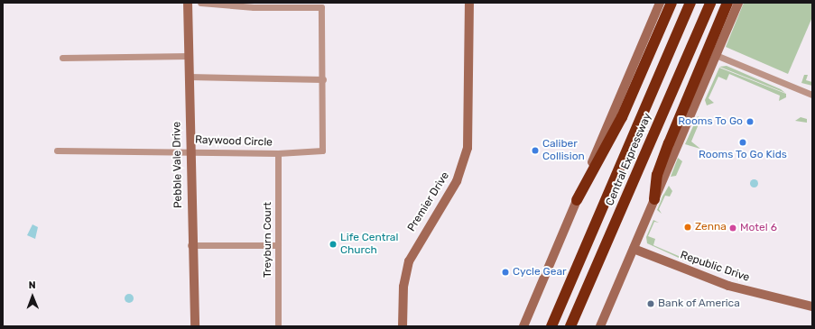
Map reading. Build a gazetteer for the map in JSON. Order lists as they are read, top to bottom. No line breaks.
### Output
{"streets":{"highway":["Central Expressway"],"street":["Raywood Circle","Pebble Vale Drive","Premier Drive","Treyburn Court","Republic Drive"]},"crossings":[["Raywood Circle","Pebble Vale Drive"],["Raywood Circle","Treyburn Court"]],"places":["Rooms To Go","Rooms To Go Kids","Caliber Collision","Zenna","Motel 6","Life Central Church","Cycle Gear","Bank of America"],"north":"top"}
